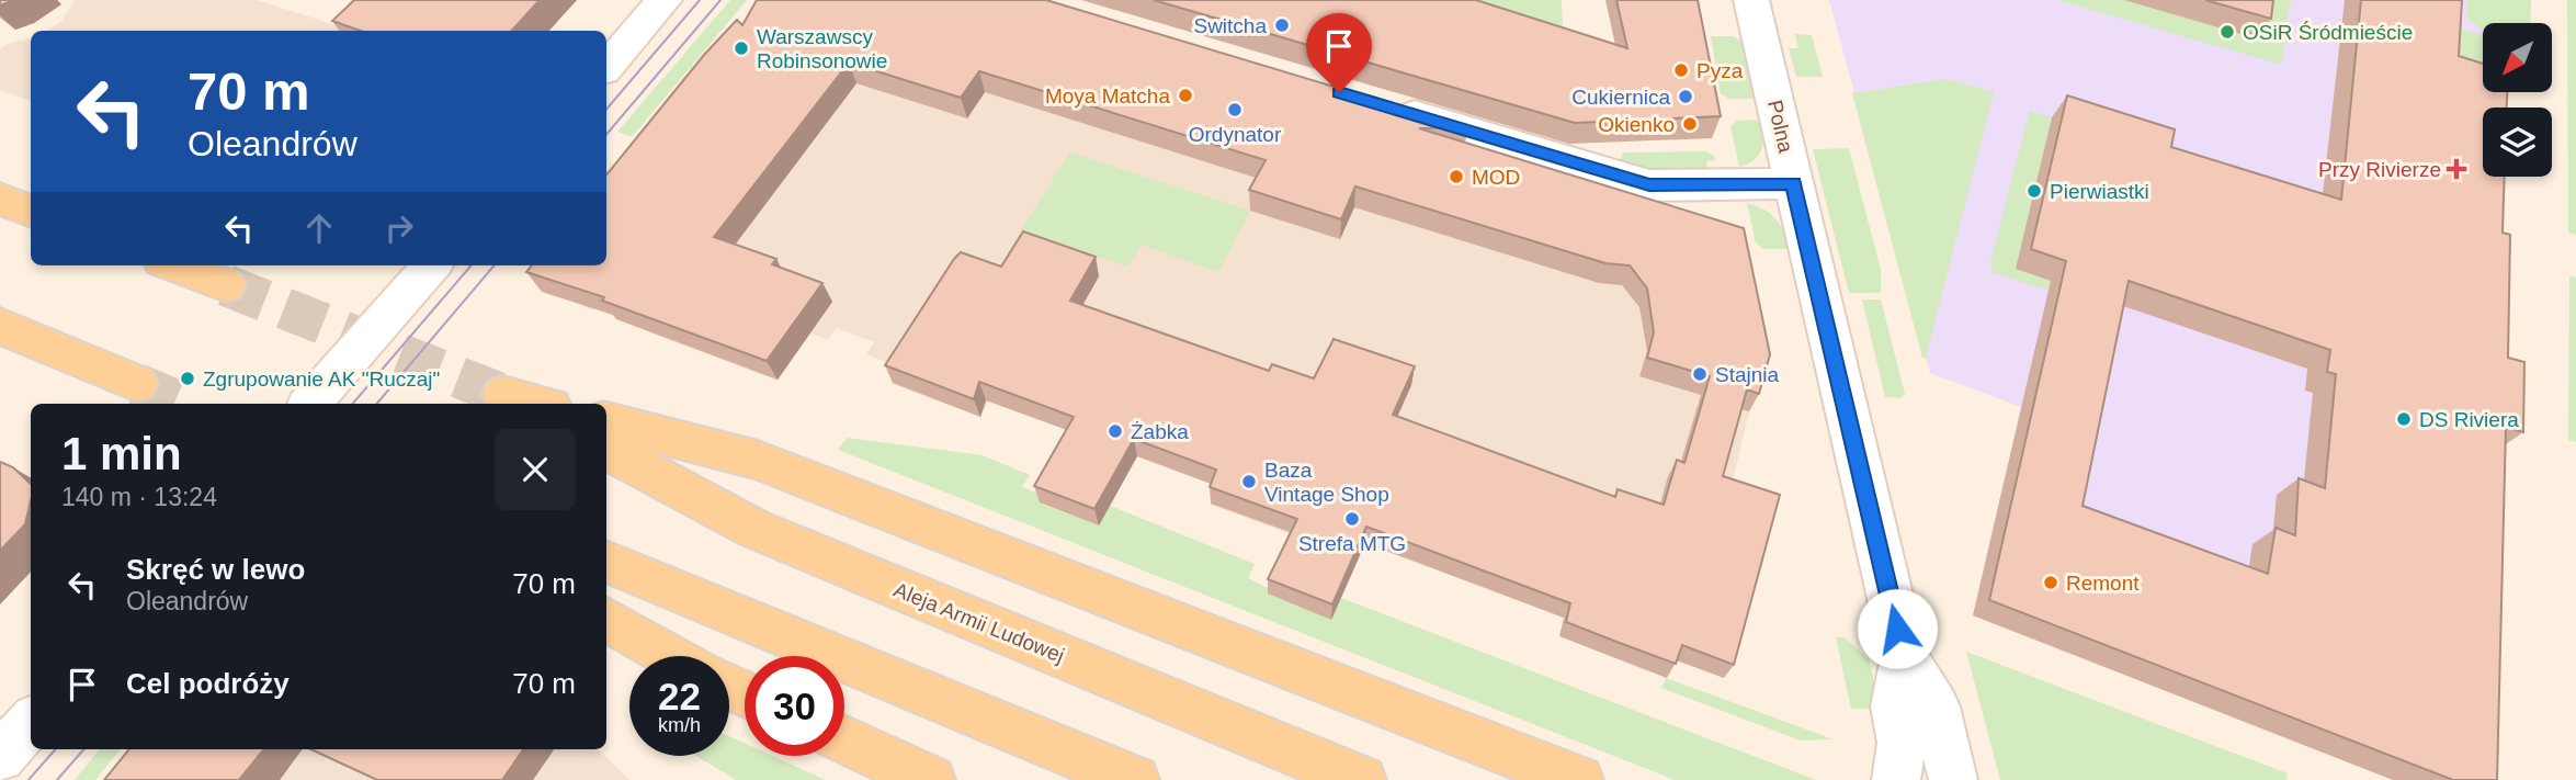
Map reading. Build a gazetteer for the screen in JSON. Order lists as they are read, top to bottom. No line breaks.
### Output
{"streets":{"main road":["Aleja Armii Ludowej"],"street":["Polna"]},"places":{"other":["Switcha","OSiR Śródmieście","Warszawscy Robinsonowie","Pyza","Moya Matcha","Cukiernica","Ordynator","Okienko","MOD","Pierwiastki","Stajnia","Zgrupowanie AK \"Ruczaj\"","DS Riviera","Żabka","Baza Vintage Shop","Strefa MTG","Remont"],"health":["Przy Rivierze"]},"north":"bottom left","page":{"turn":["70 m","Oleandrów"],"heading":["1 min","140 m · 13:24"],"list":[{"name":"Skręć w lewo","note":"Oleandrów","value":"70 m"},{"name":"Cel podróży","value":"70 m"}],"speed":"22 km/h","limit":"30"}}
